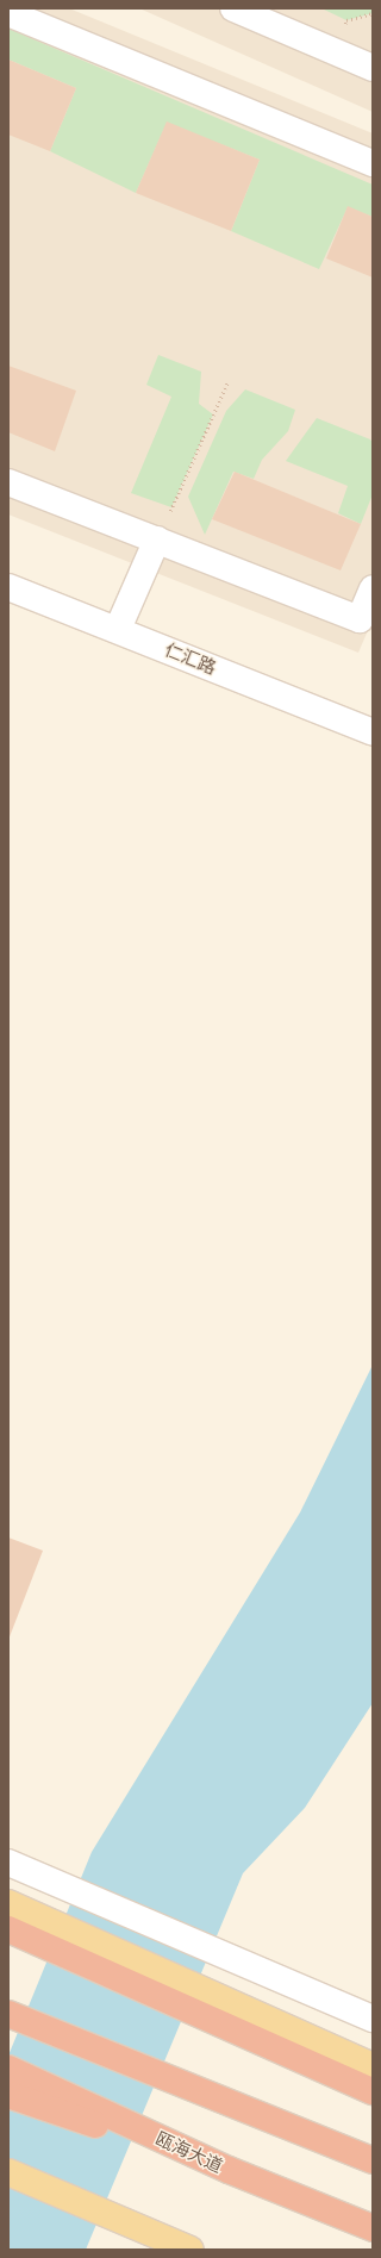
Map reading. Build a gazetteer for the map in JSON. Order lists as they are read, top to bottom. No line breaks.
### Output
{"streets":{"highway":["瓯海大道"],"street":["仁汇路"]}}
